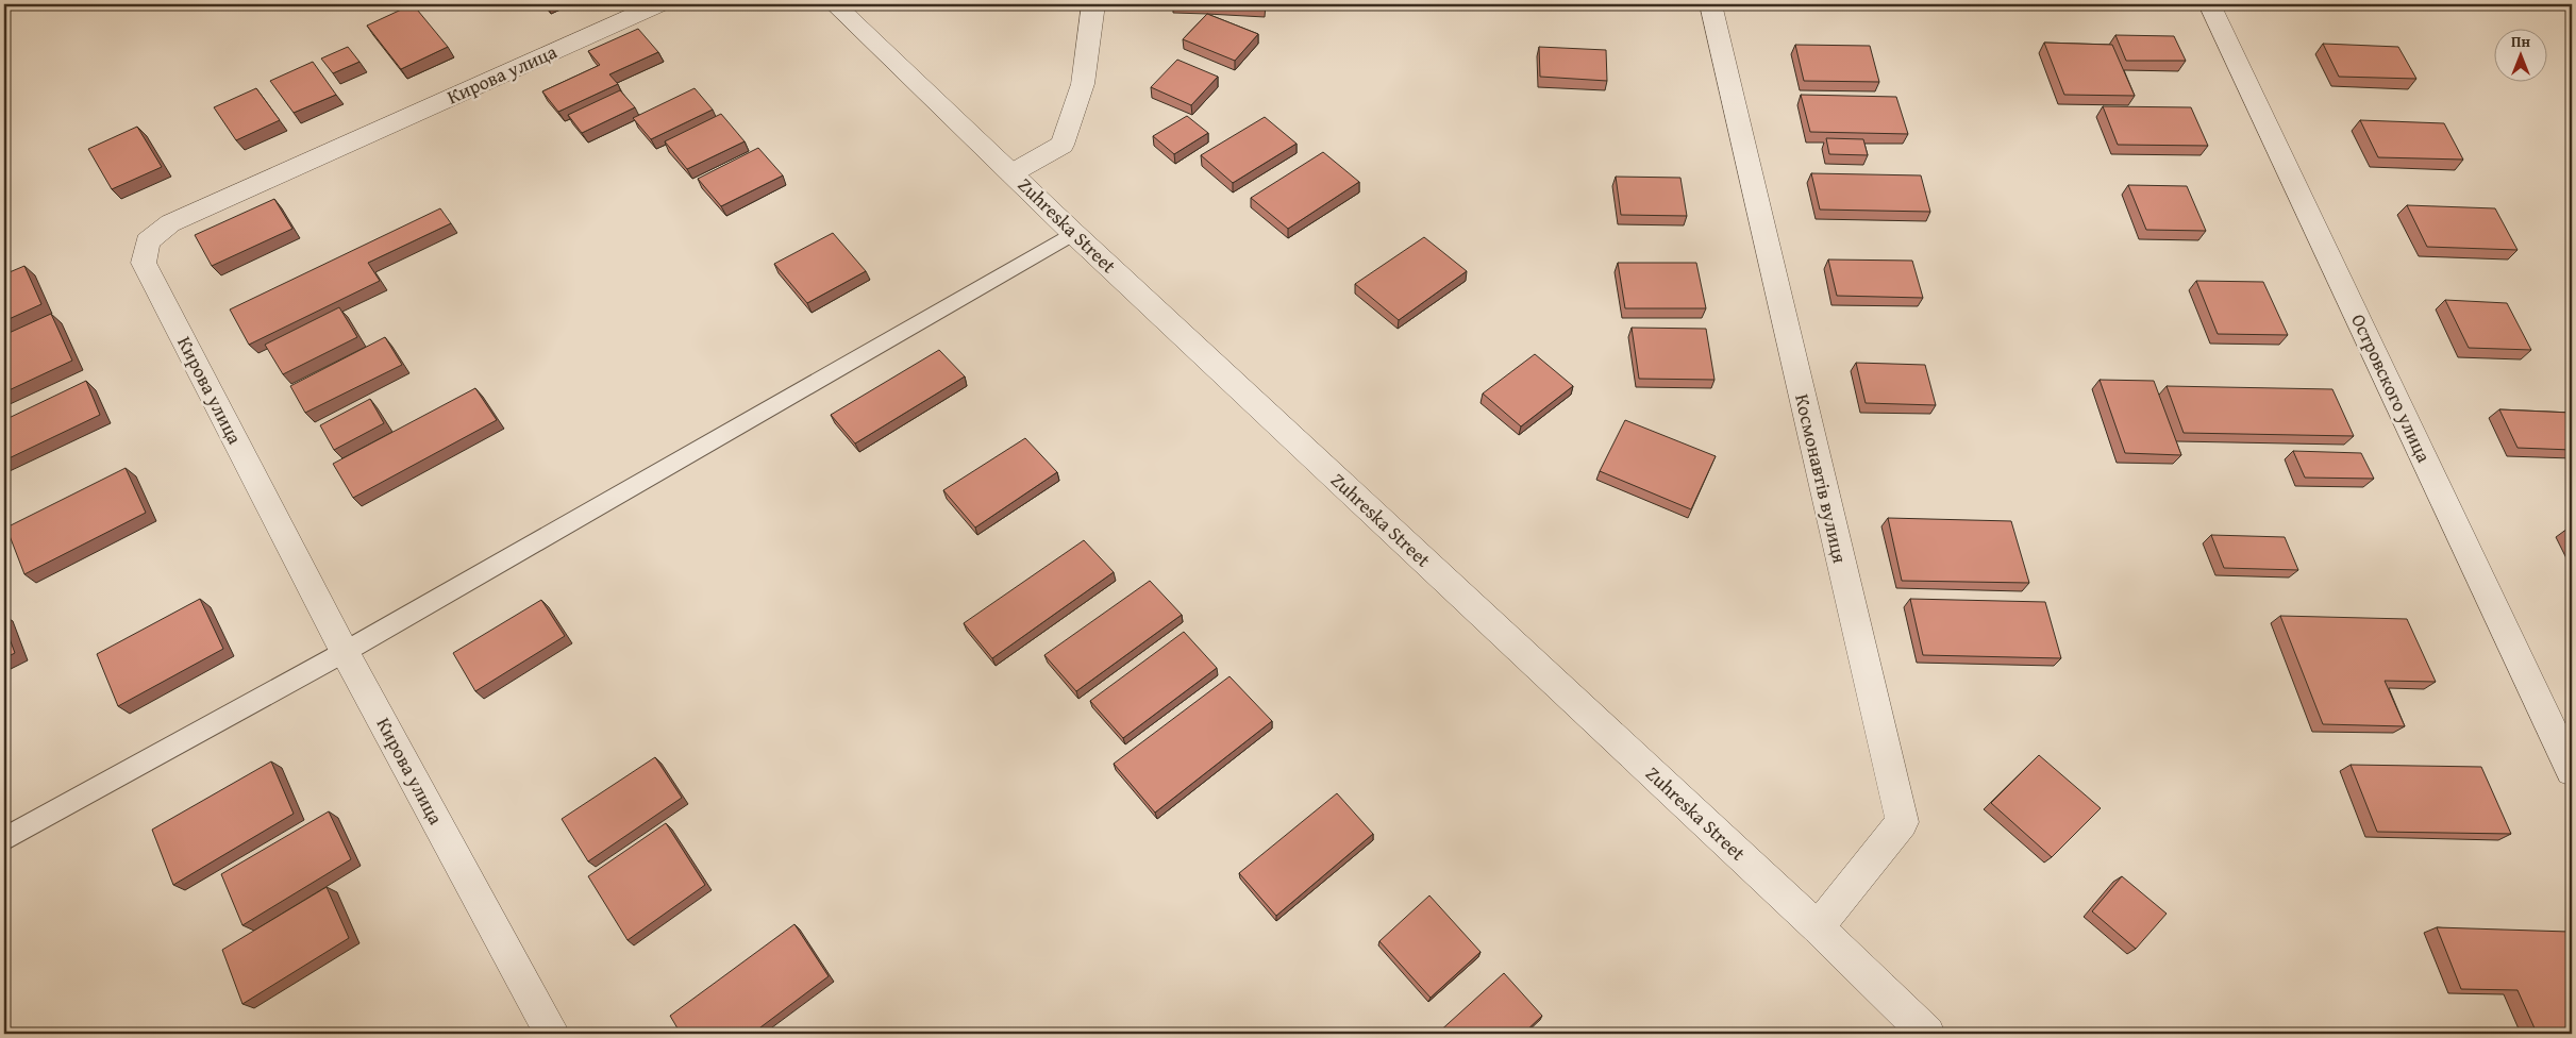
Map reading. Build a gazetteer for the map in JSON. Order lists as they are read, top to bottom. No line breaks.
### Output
{"streets":{"street":["Кирова улица","Zuhreska Street","Островского улица","Космонавтів вулиця"]},"crossings":[["Zuhreska Street","Космонавтів вулиця"]],"north":"top"}
